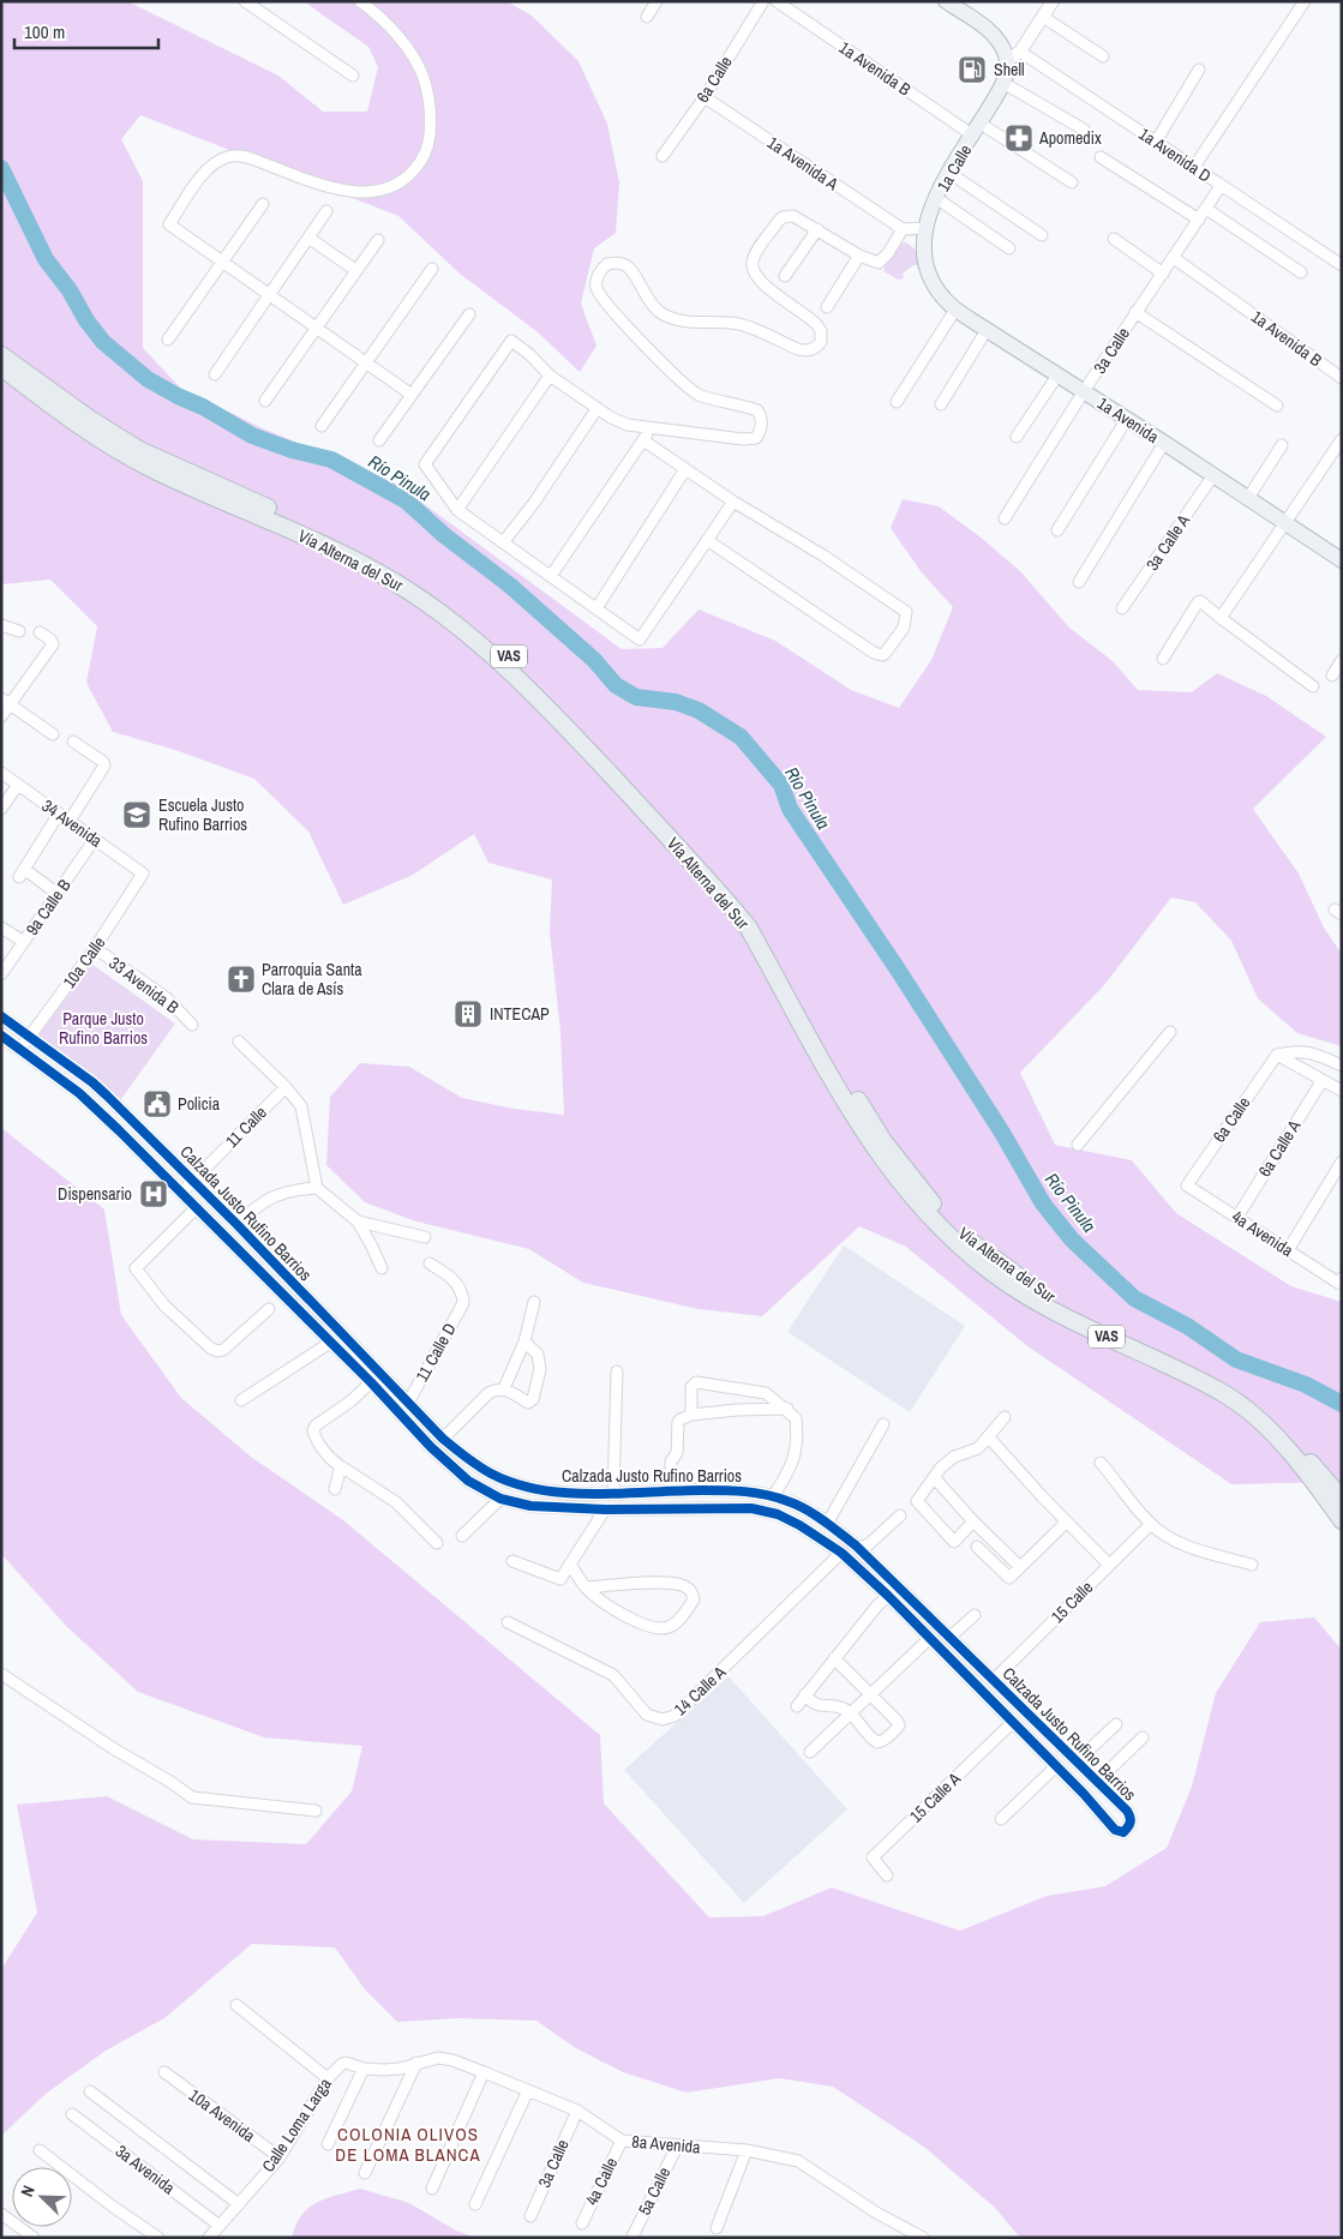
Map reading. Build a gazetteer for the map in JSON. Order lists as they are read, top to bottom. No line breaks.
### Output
{"streets":{"highway":["Vía Alterna del Sur","VAS"],"main road":["1a Calle","1a Avenida"],"street":["1a Avenida B","6a Calle","1a Avenida D","1a Avenida A","3a Calle","3a Calle A","34 Avenida","9a Calle B","10a Calle","33 Avenida B","11 Calle","6a Calle A","Calzada Justo Rufino Barrios","4a Avenida","11 Calle D","15 Calle","14 Calle A","15 Calle A","10a Avenida","Calle Loma Larga","8a Avenida","3a Avenida","4a Calle","5a Calle"]},"crossings":[["1a Avenida B","1a Calle"],["1a Avenida B","3a Calle"],["6a Calle","1a Avenida A"],["6a Calle","4a Avenida"],["1a Avenida D","1a Calle"],["1a Avenida D","3a Calle"],["1a Calle","1a Avenida"],["3a Calle","1a Avenida"],["3a Calle","8a Avenida"],["1a Avenida","3a Calle A"],["34 Avenida","9a Calle B"],["34 Avenida","10a Calle"],["10a Calle","33 Avenida B"],["10a Calle","Calzada Justo Rufino Barrios"],["11 Calle","Calzada Justo Rufino Barrios"],["6a Calle A","4a Avenida"],["Calzada Justo Rufino Barrios","11 Calle D"],["Calzada Justo Rufino Barrios","15 Calle"],["Calzada Justo Rufino Barrios","14 Calle A"],["Calzada Justo Rufino Barrios","15 Calle A"],["10a Avenida","Calle Loma Larga"],["Calle Loma Larga","8a Avenida"],["Calle Loma Larga","3a Avenida"],["8a Avenida","4a Calle"],["8a Avenida","5a Calle"]],"districts":["COLONIA OLIVOS DE LOMA BLANCA"],"water":["Río Pinula"],"parks":["Parque Justo Rufino Barrios"],"places":{"fuel station":["Shell"],"pharmacy":["Apomedix"],"school or university":["Escuela Justo Rufino Barrios"],"church":["Parroquia Santa Clara de Asís"],"building":["INTECAP"],"public building":["Policia"],"hospital":["Dispensario"]},"scale_bar":"100 m","north":"top left"}
